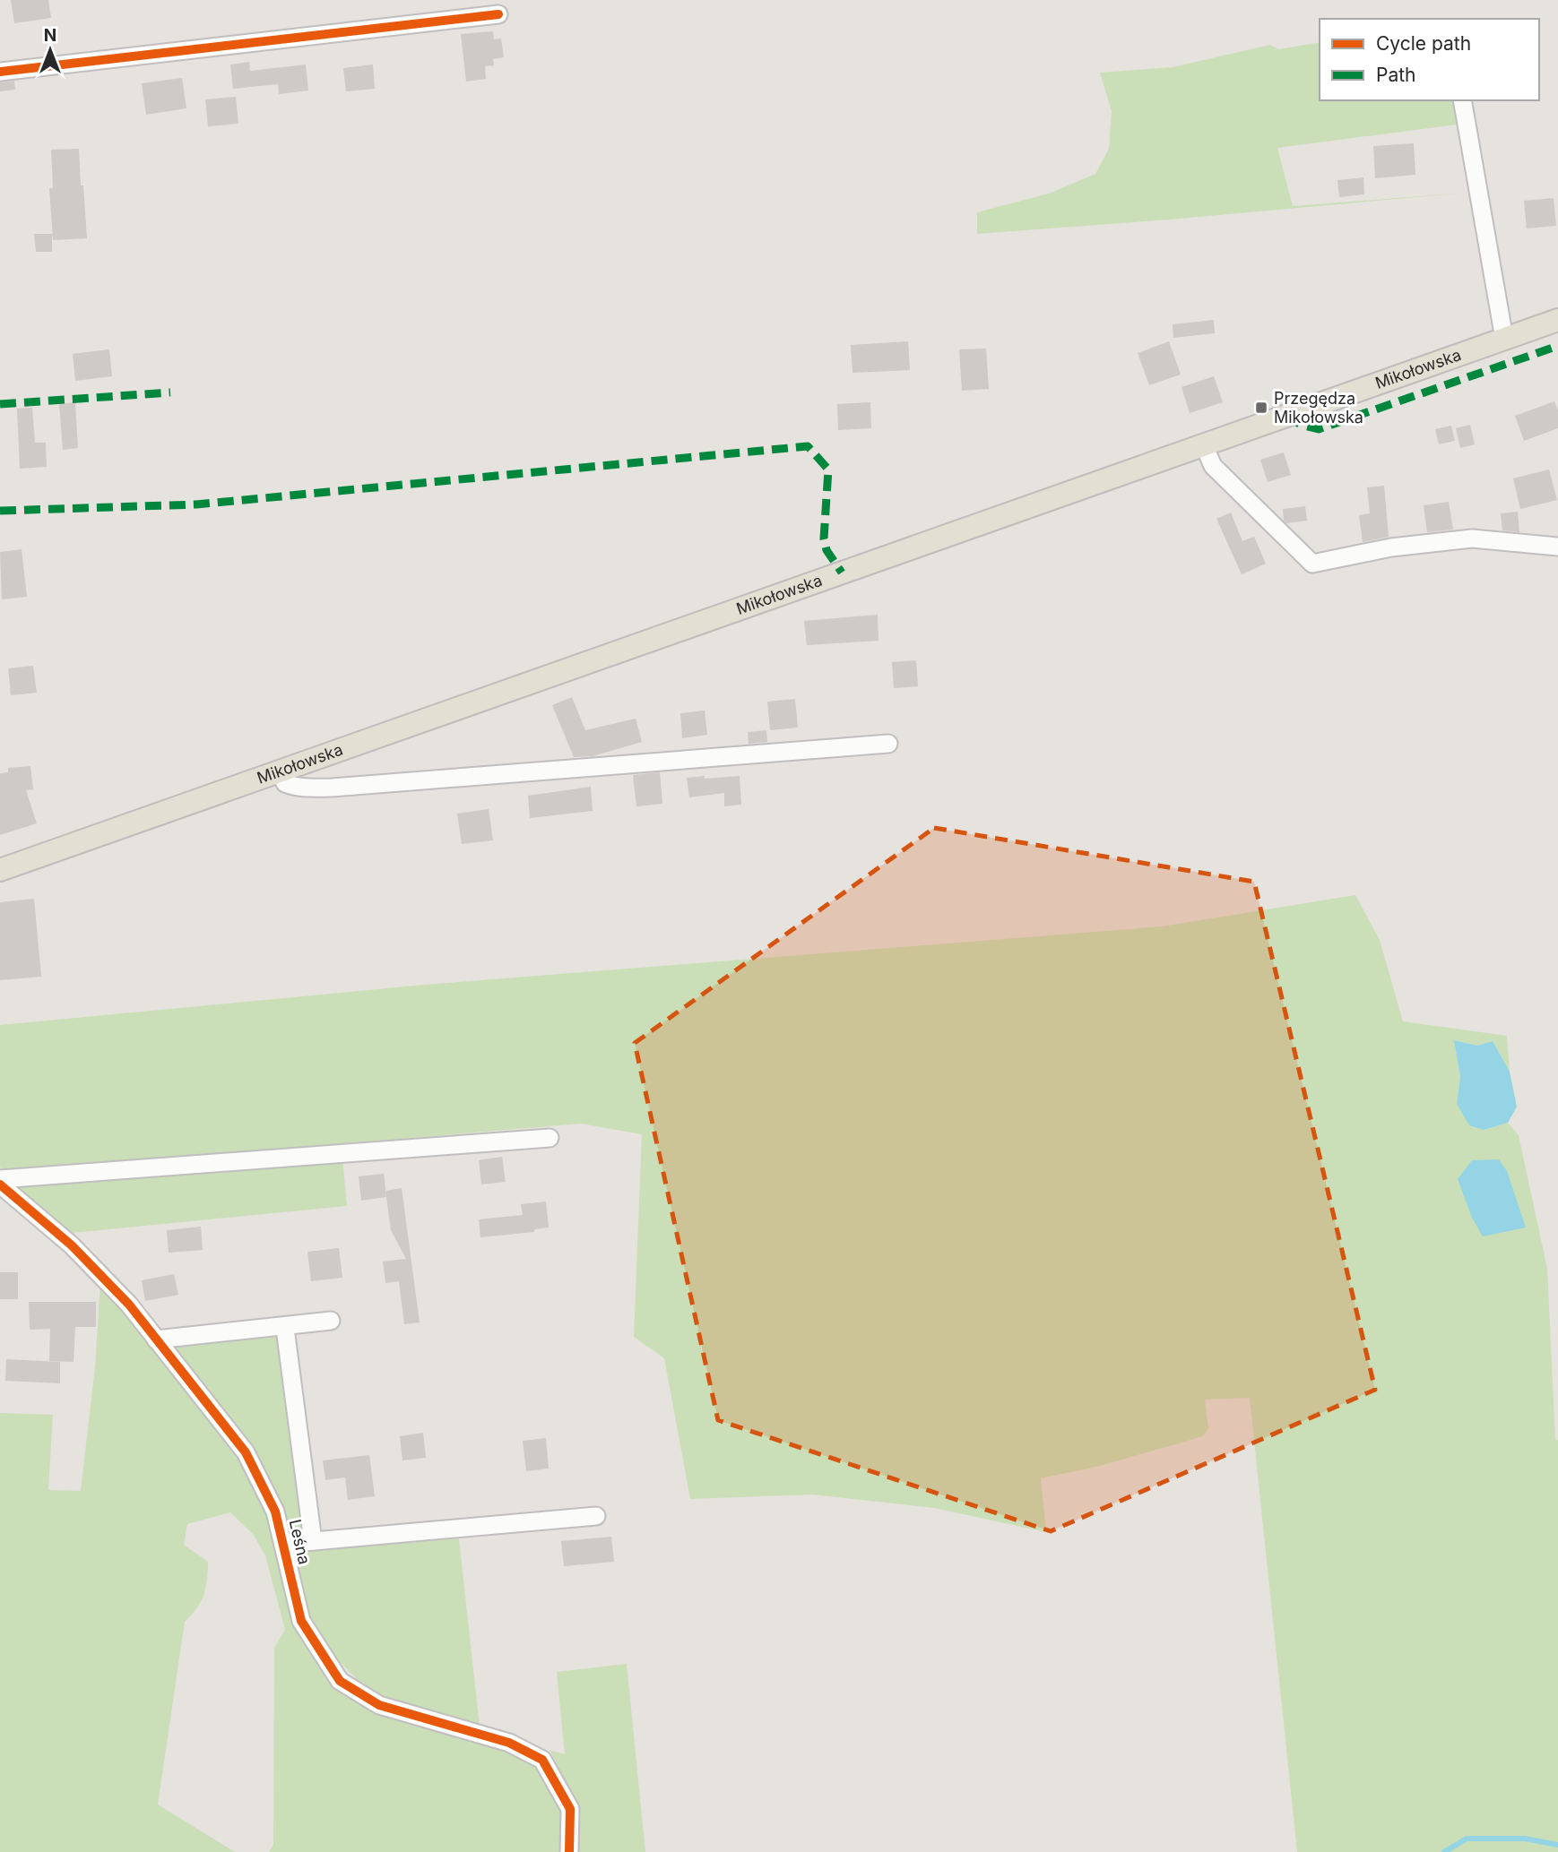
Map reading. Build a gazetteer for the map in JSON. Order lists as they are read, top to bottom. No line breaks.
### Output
{"streets":{"main road":["Mikołowska"],"street":["Leśna"]},"places":{"transit":["Przegędza Mikołowska"]},"legend":["Cycle path","Path"],"north":"top"}
